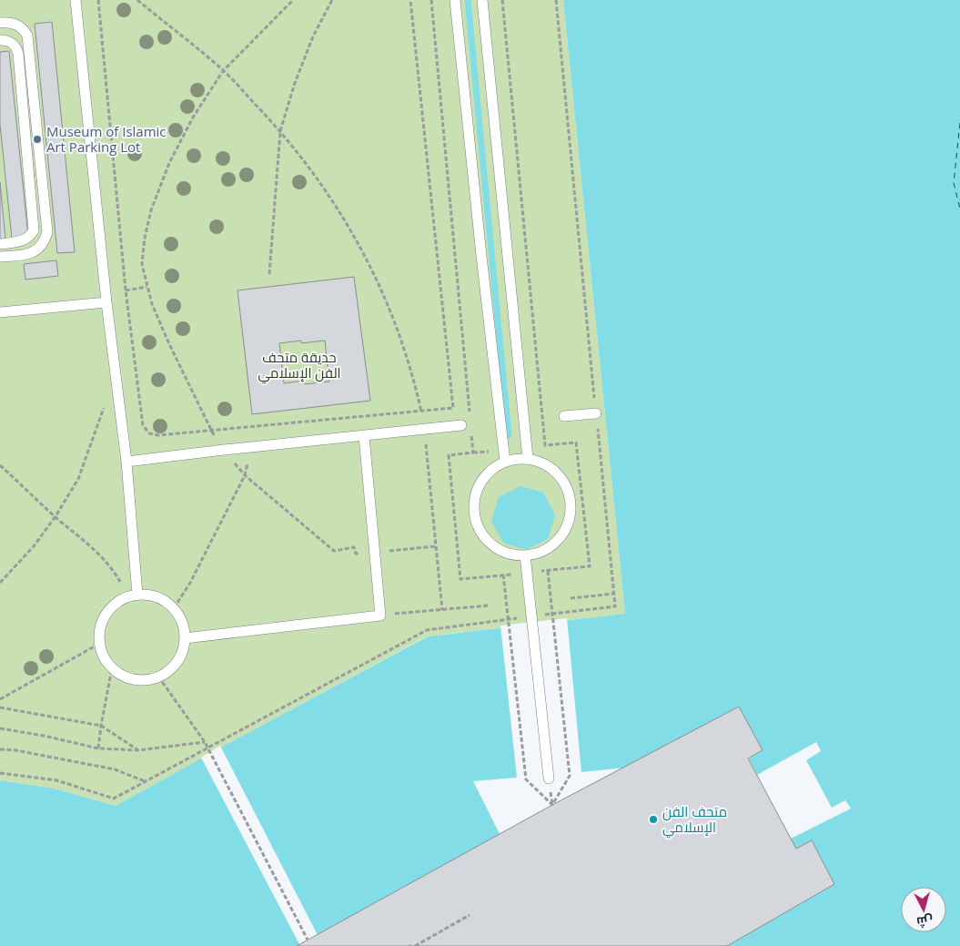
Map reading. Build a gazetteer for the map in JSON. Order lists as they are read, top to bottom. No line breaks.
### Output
{"parks":["حديقة متحف الفن الإسلامي"],"places":["Museum of Islamic Art Parking Lot","متحف الفن الإسلامي"],"north":"bottom"}
